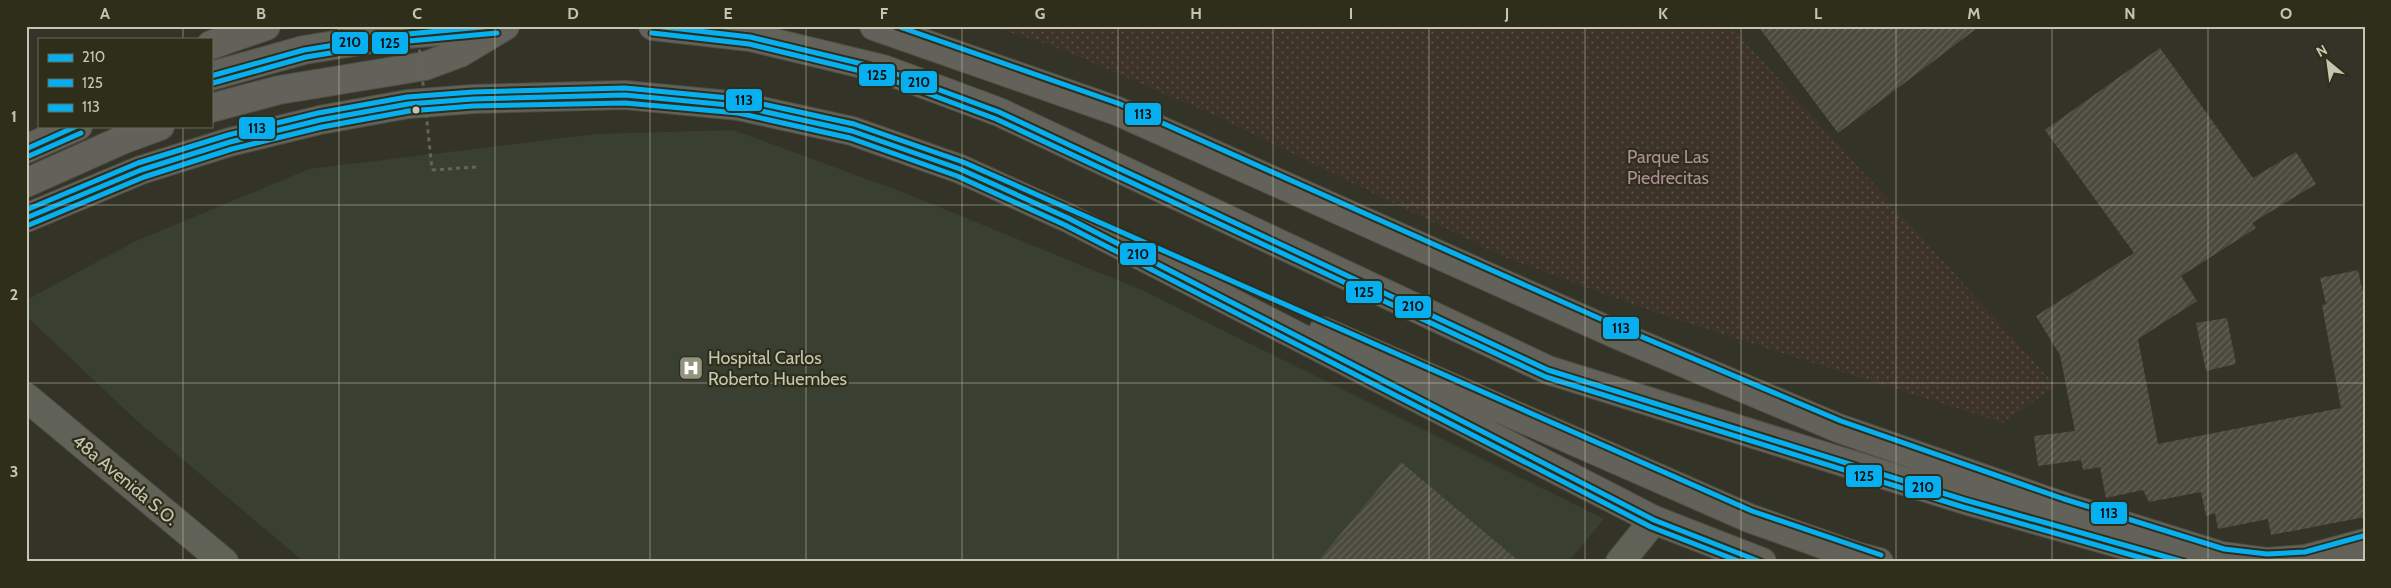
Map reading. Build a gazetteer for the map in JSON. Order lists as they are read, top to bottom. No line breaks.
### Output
{"streets":{"street":["48a Avenida S.O."]},"parks":["Parque Las Piedrecitas"],"places":{"hospital":["Hospital Carlos Roberto Huembes"]},"lines":["transit line 210","transit line 113","transit line 125"],"legend":["210","125","113"],"north":"top left","grid":{"columns":["A","B","C","D","E","F","G","H","I","J","K","L","M","N","O"],"rows":["1","2","3"]}}
